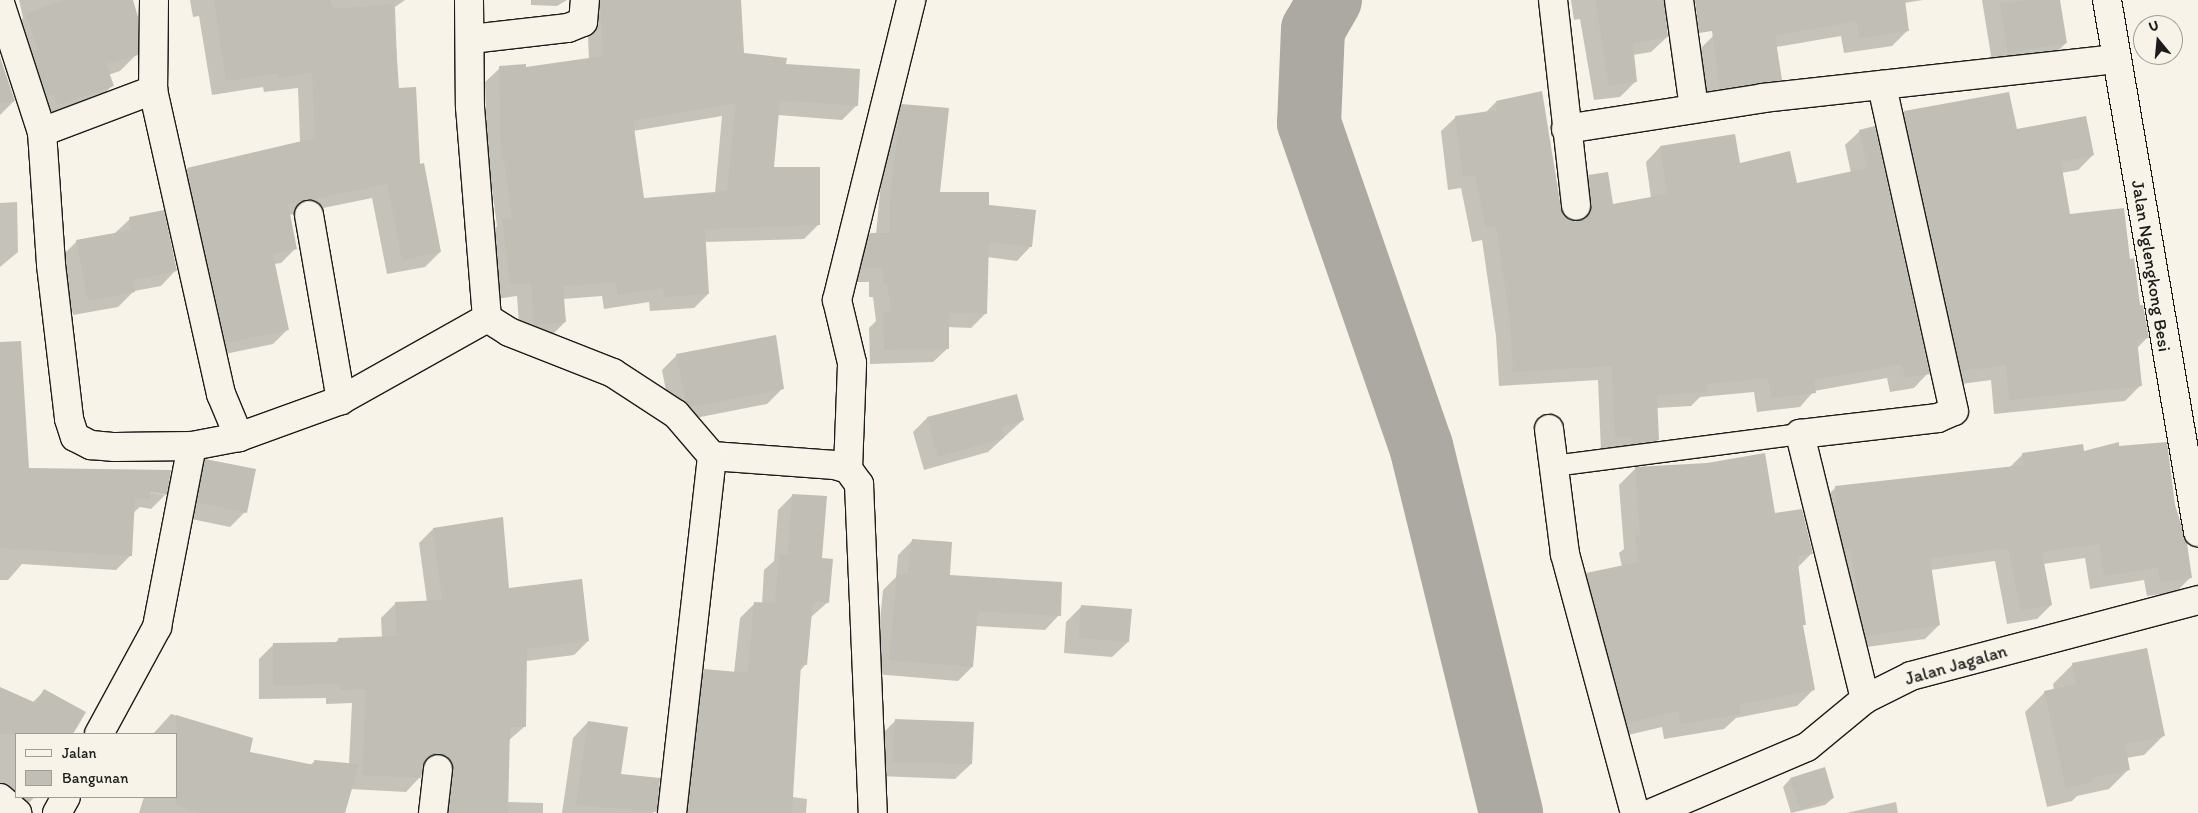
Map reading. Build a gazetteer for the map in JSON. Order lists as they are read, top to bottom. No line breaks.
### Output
{"streets":{"street":["Jalan Nglengkong Besi","Jalan Jagalan"]},"legend":["Jalan","Bangunan"],"north":"top"}
